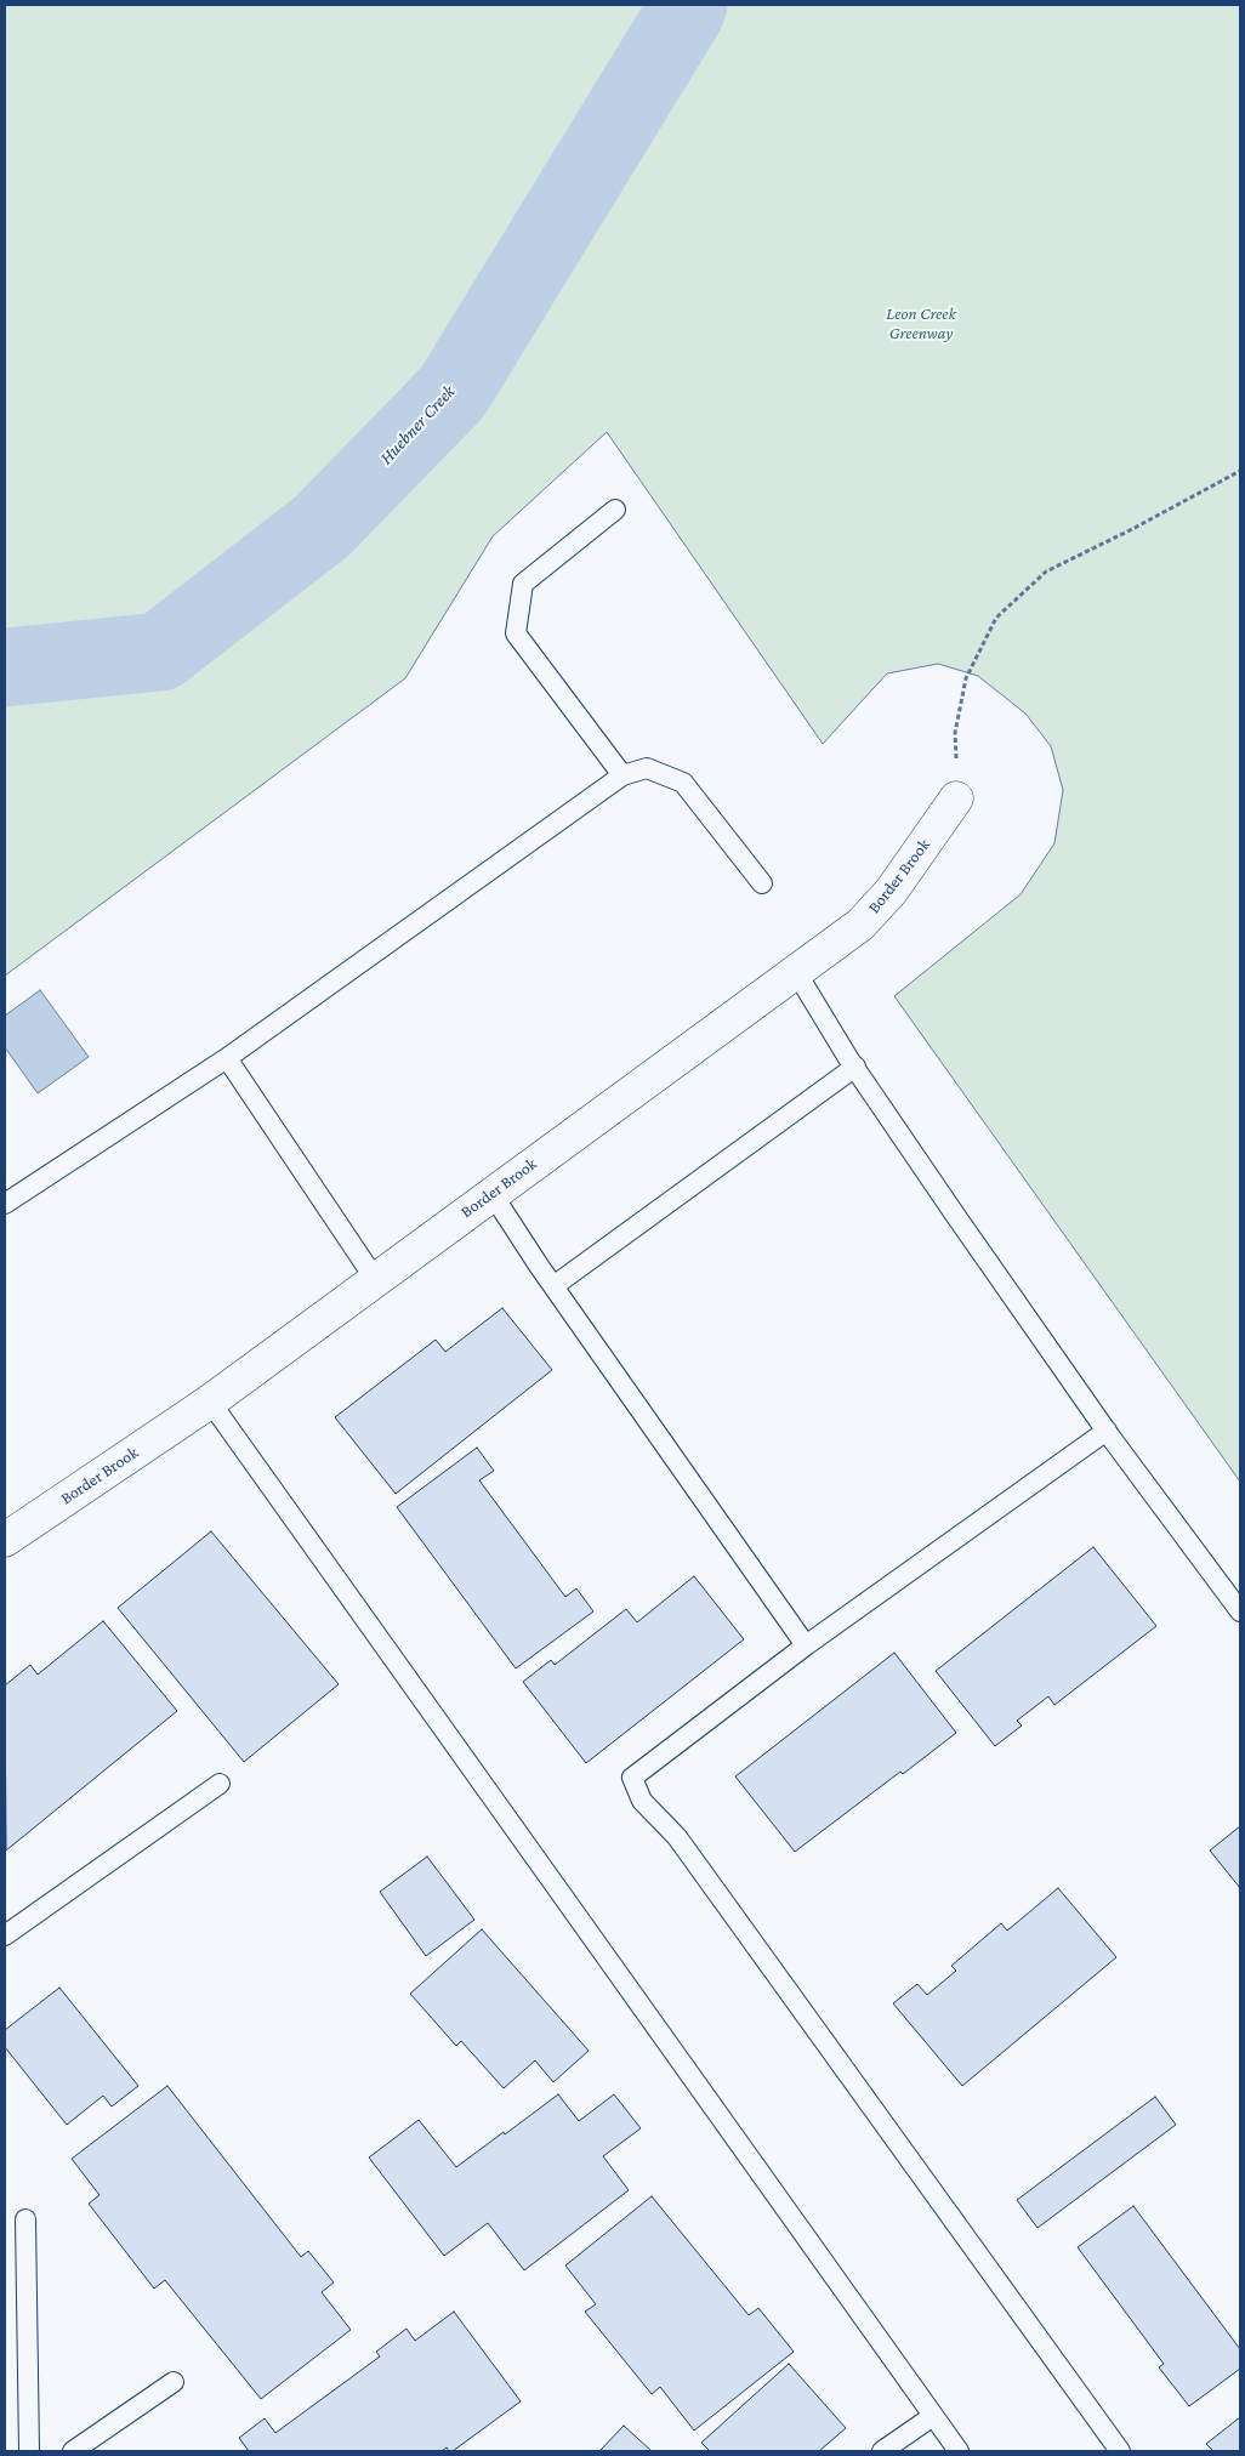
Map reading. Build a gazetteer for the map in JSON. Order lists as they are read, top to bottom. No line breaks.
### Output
{"streets":{"street":["Border Brook"]},"water":["Huebner Creek"],"parks":["Leon Creek Greenway"]}
